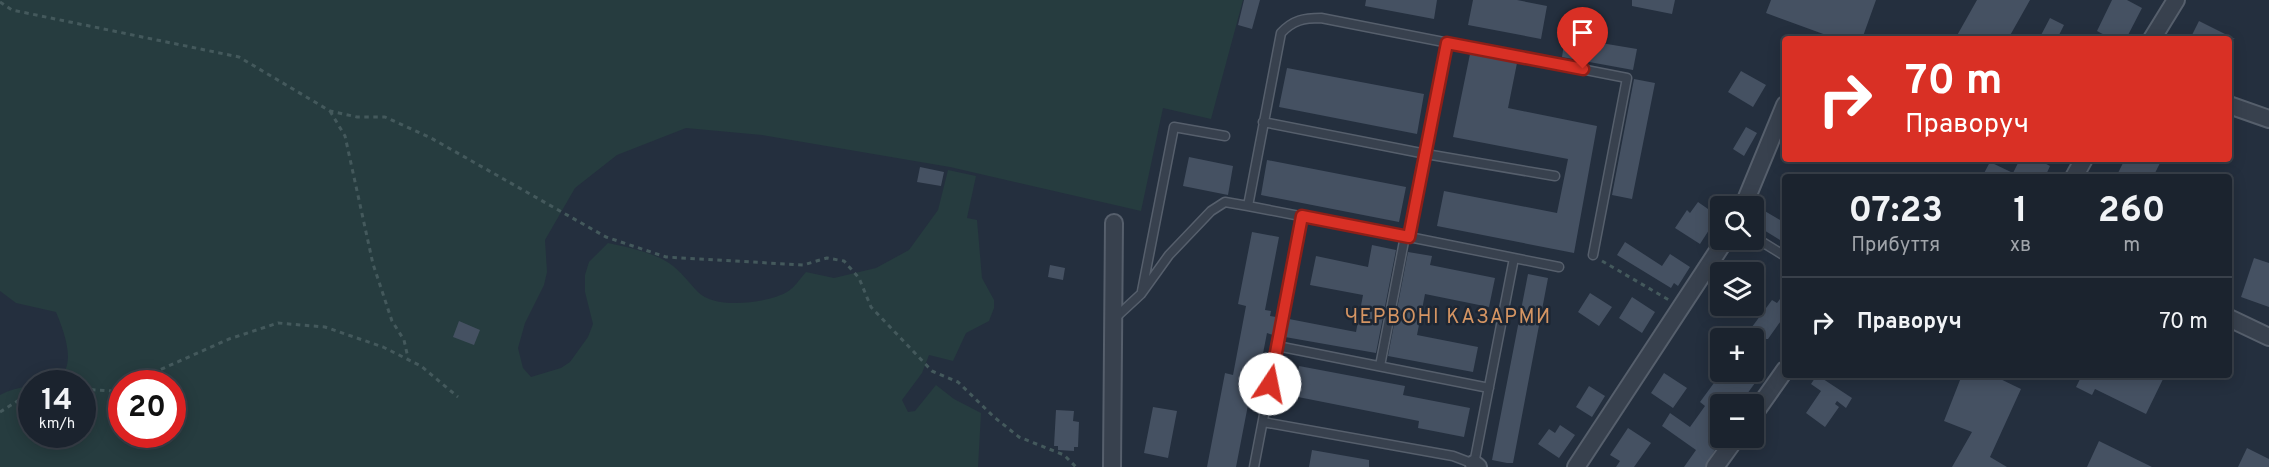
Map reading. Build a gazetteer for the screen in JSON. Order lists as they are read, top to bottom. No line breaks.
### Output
{"districts":["ЧЕРВОНІ КАЗАРМИ"],"page":{"turn":["70 m","Праворуч"],"eta":["07:23","Прибуття","1","хв","260","m"],"map_buttons":["+","−"],"list":[{"name":"Праворуч","value":"70 m"}],"speed":"14 km/h","limit":"20"}}
